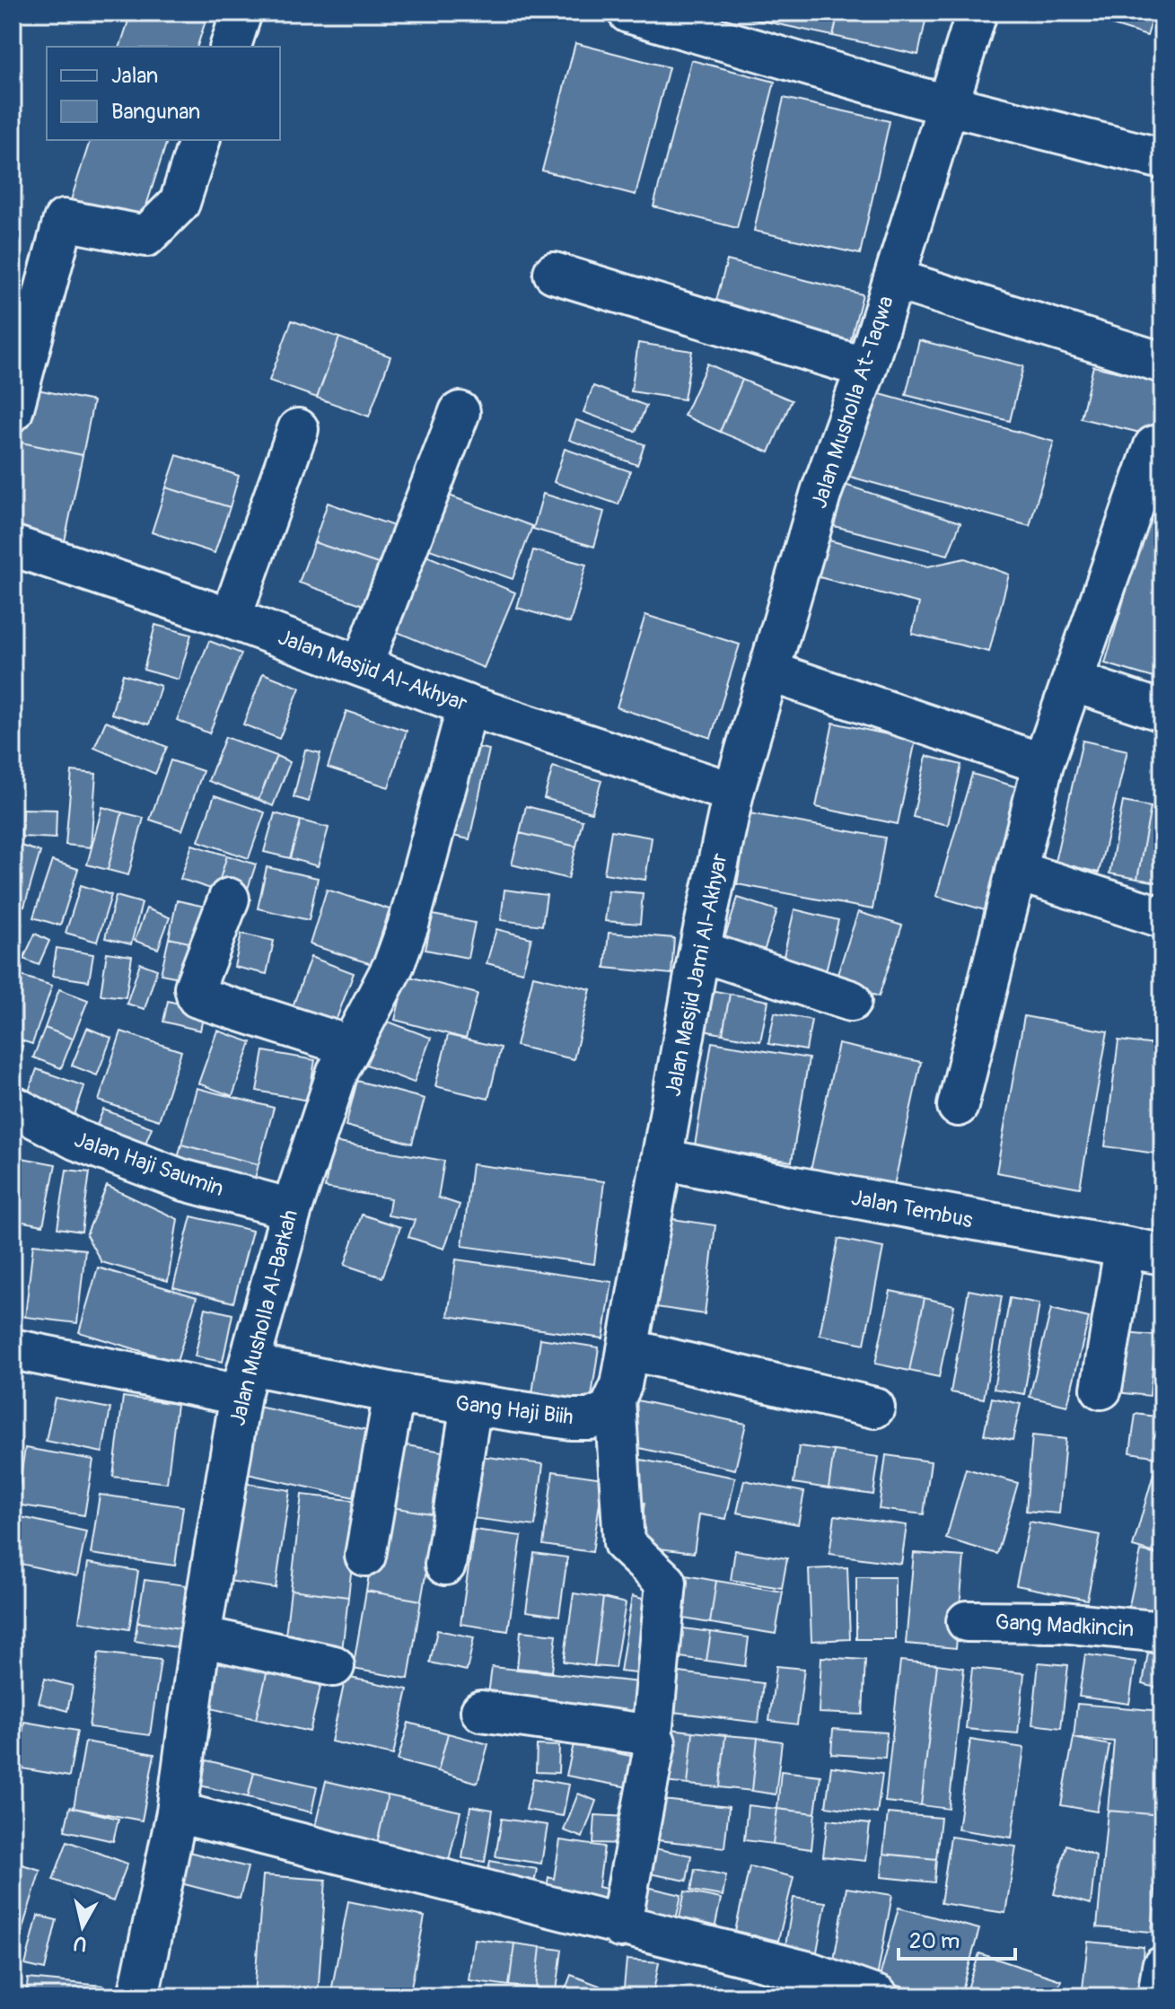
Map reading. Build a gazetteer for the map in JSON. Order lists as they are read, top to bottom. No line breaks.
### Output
{"streets":{"street":["Jalan Musholla At-Taqwa","Jalan Masjid Al-Akhyar","Jalan Masjid Jami Al-Akhyar","Jalan Haji Saumin","Jalan Tembus","Jalan Musholla Al-Barkah","Gang Haji Biih","Gang Madkincin"]},"crossings":[["Jalan Musholla At-Taqwa","Jalan Masjid Al-Akhyar"],["Jalan Musholla At-Taqwa","Jalan Masjid Jami Al-Akhyar"],["Jalan Masjid Al-Akhyar","Jalan Masjid Jami Al-Akhyar"],["Jalan Masjid Al-Akhyar","Jalan Musholla Al-Barkah"],["Jalan Masjid Jami Al-Akhyar","Jalan Tembus"],["Jalan Haji Saumin","Jalan Musholla Al-Barkah"],["Jalan Musholla Al-Barkah","Gang Haji Biih"]],"legend":["Jalan","Bangunan"],"scale_bar":"20 m","north":"bottom"}
